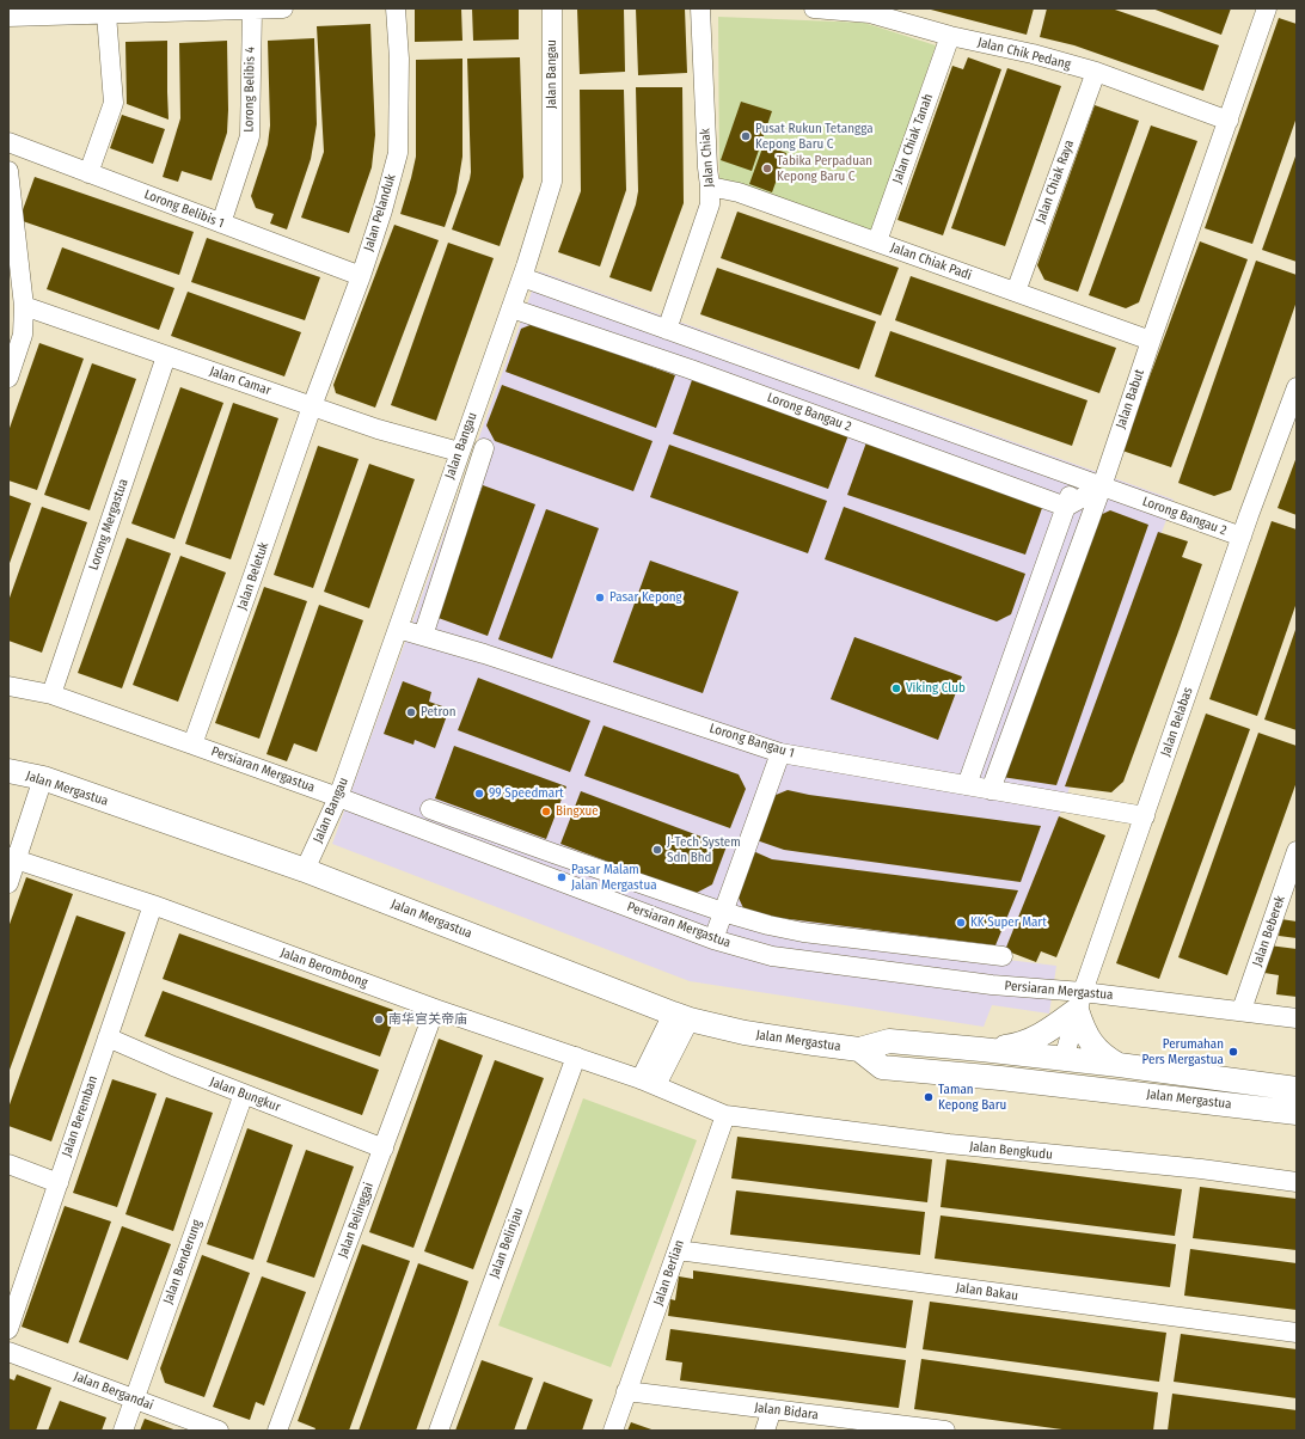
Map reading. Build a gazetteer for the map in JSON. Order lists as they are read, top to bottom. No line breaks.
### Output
{"streets":{"main road":["Jalan Mergastua"],"street":["Jalan Chik Pedang","Jalan Bangau","Lorong Belibis 4","Jalan Chiak Tanah","Jalan Chiak","Jalan Chiak Raya","Lorong Belibis 1","Jalan Pelanduk","Jalan Chiak Padi","Jalan Camar","Jalan Babut","Lorong Bangau 2","Lorong Mergastua","Jalan Beletuk","Jalan Belabas","Lorong Bangau 1","Persiaran Mergastua","Jalan Beberek","Jalan Berombong","Jalan Bungkur","Jalan Beremban","Jalan Bengkudu","Jalan Belinggai","Jalan Belinjau","Jalan Benderung","Jalan Berlian","Jalan Bakau","Jalan Bergandai","Jalan Bidara"]},"crossings":[["Jalan Chik Pedang","Jalan Chiak Tanah"],["Jalan Chik Pedang","Jalan Chiak Raya"],["Jalan Chik Pedang","Jalan Babut"],["Jalan Bangau","Jalan Camar"],["Jalan Bangau","Lorong Bangau 2"],["Jalan Bangau","Lorong Bangau 1"],["Jalan Bangau","Persiaran Mergastua"],["Jalan Bangau","Jalan Mergastua"],["Lorong Belibis 4","Lorong Belibis 1"],["Jalan Chiak Tanah","Jalan Chiak Padi"],["Jalan Chiak","Jalan Chiak Padi"],["Jalan Chiak","Lorong Bangau 2"],["Jalan Chiak Raya","Jalan Chiak Padi"],["Lorong Belibis 1","Jalan Pelanduk"],["Jalan Pelanduk","Jalan Camar"],["Jalan Pelanduk","Jalan Beletuk"],["Jalan Chiak Padi","Jalan Babut"],["Jalan Camar","Lorong Mergastua"],["Jalan Camar","Jalan Beletuk"],["Jalan Babut","Lorong Bangau 2"],["Jalan Babut","Lorong Bangau 1"],["Lorong Bangau 2","Jalan Belabas"],["Lorong Mergastua","Persiaran Mergastua"],["Jalan Beletuk","Persiaran Mergastua"],["Jalan Belabas","Lorong Bangau 1"],["Jalan Belabas","Persiaran Mergastua"],["Jalan Belabas","Jalan Mergastua"],["Persiaran Mergastua","Jalan Beberek"],["Jalan Berombong","Jalan Beremban"],["Jalan Berombong","Jalan Bengkudu"],["Jalan Berombong","Jalan Belinggai"],["Jalan Berombong","Jalan Belinjau"],["Jalan Berombong","Jalan Berlian"],["Jalan Bungkur","Jalan Beremban"],["Jalan Bungkur","Jalan Belinggai"],["Jalan Bungkur","Jalan Benderung"],["Jalan Bengkudu","Jalan Berlian"],["Jalan Benderung","Jalan Bergandai"],["Jalan Berlian","Jalan Bakau"],["Jalan Berlian","Jalan Bidara"]],"places":["Pusat Rukun Tetangga Kepong Baru C","Tabika Perpaduan Kepong Baru C","Pasar Kepong","Viking Club","Petron","99 Speedmart","Bingxue","J-Tech System Sdn Bhd","Pasar Malam Jalan Mergastua","KK Super Mart","南华宫关帝庙","Perumahan Pers Mergastua","Taman Kepong Baru"]}
